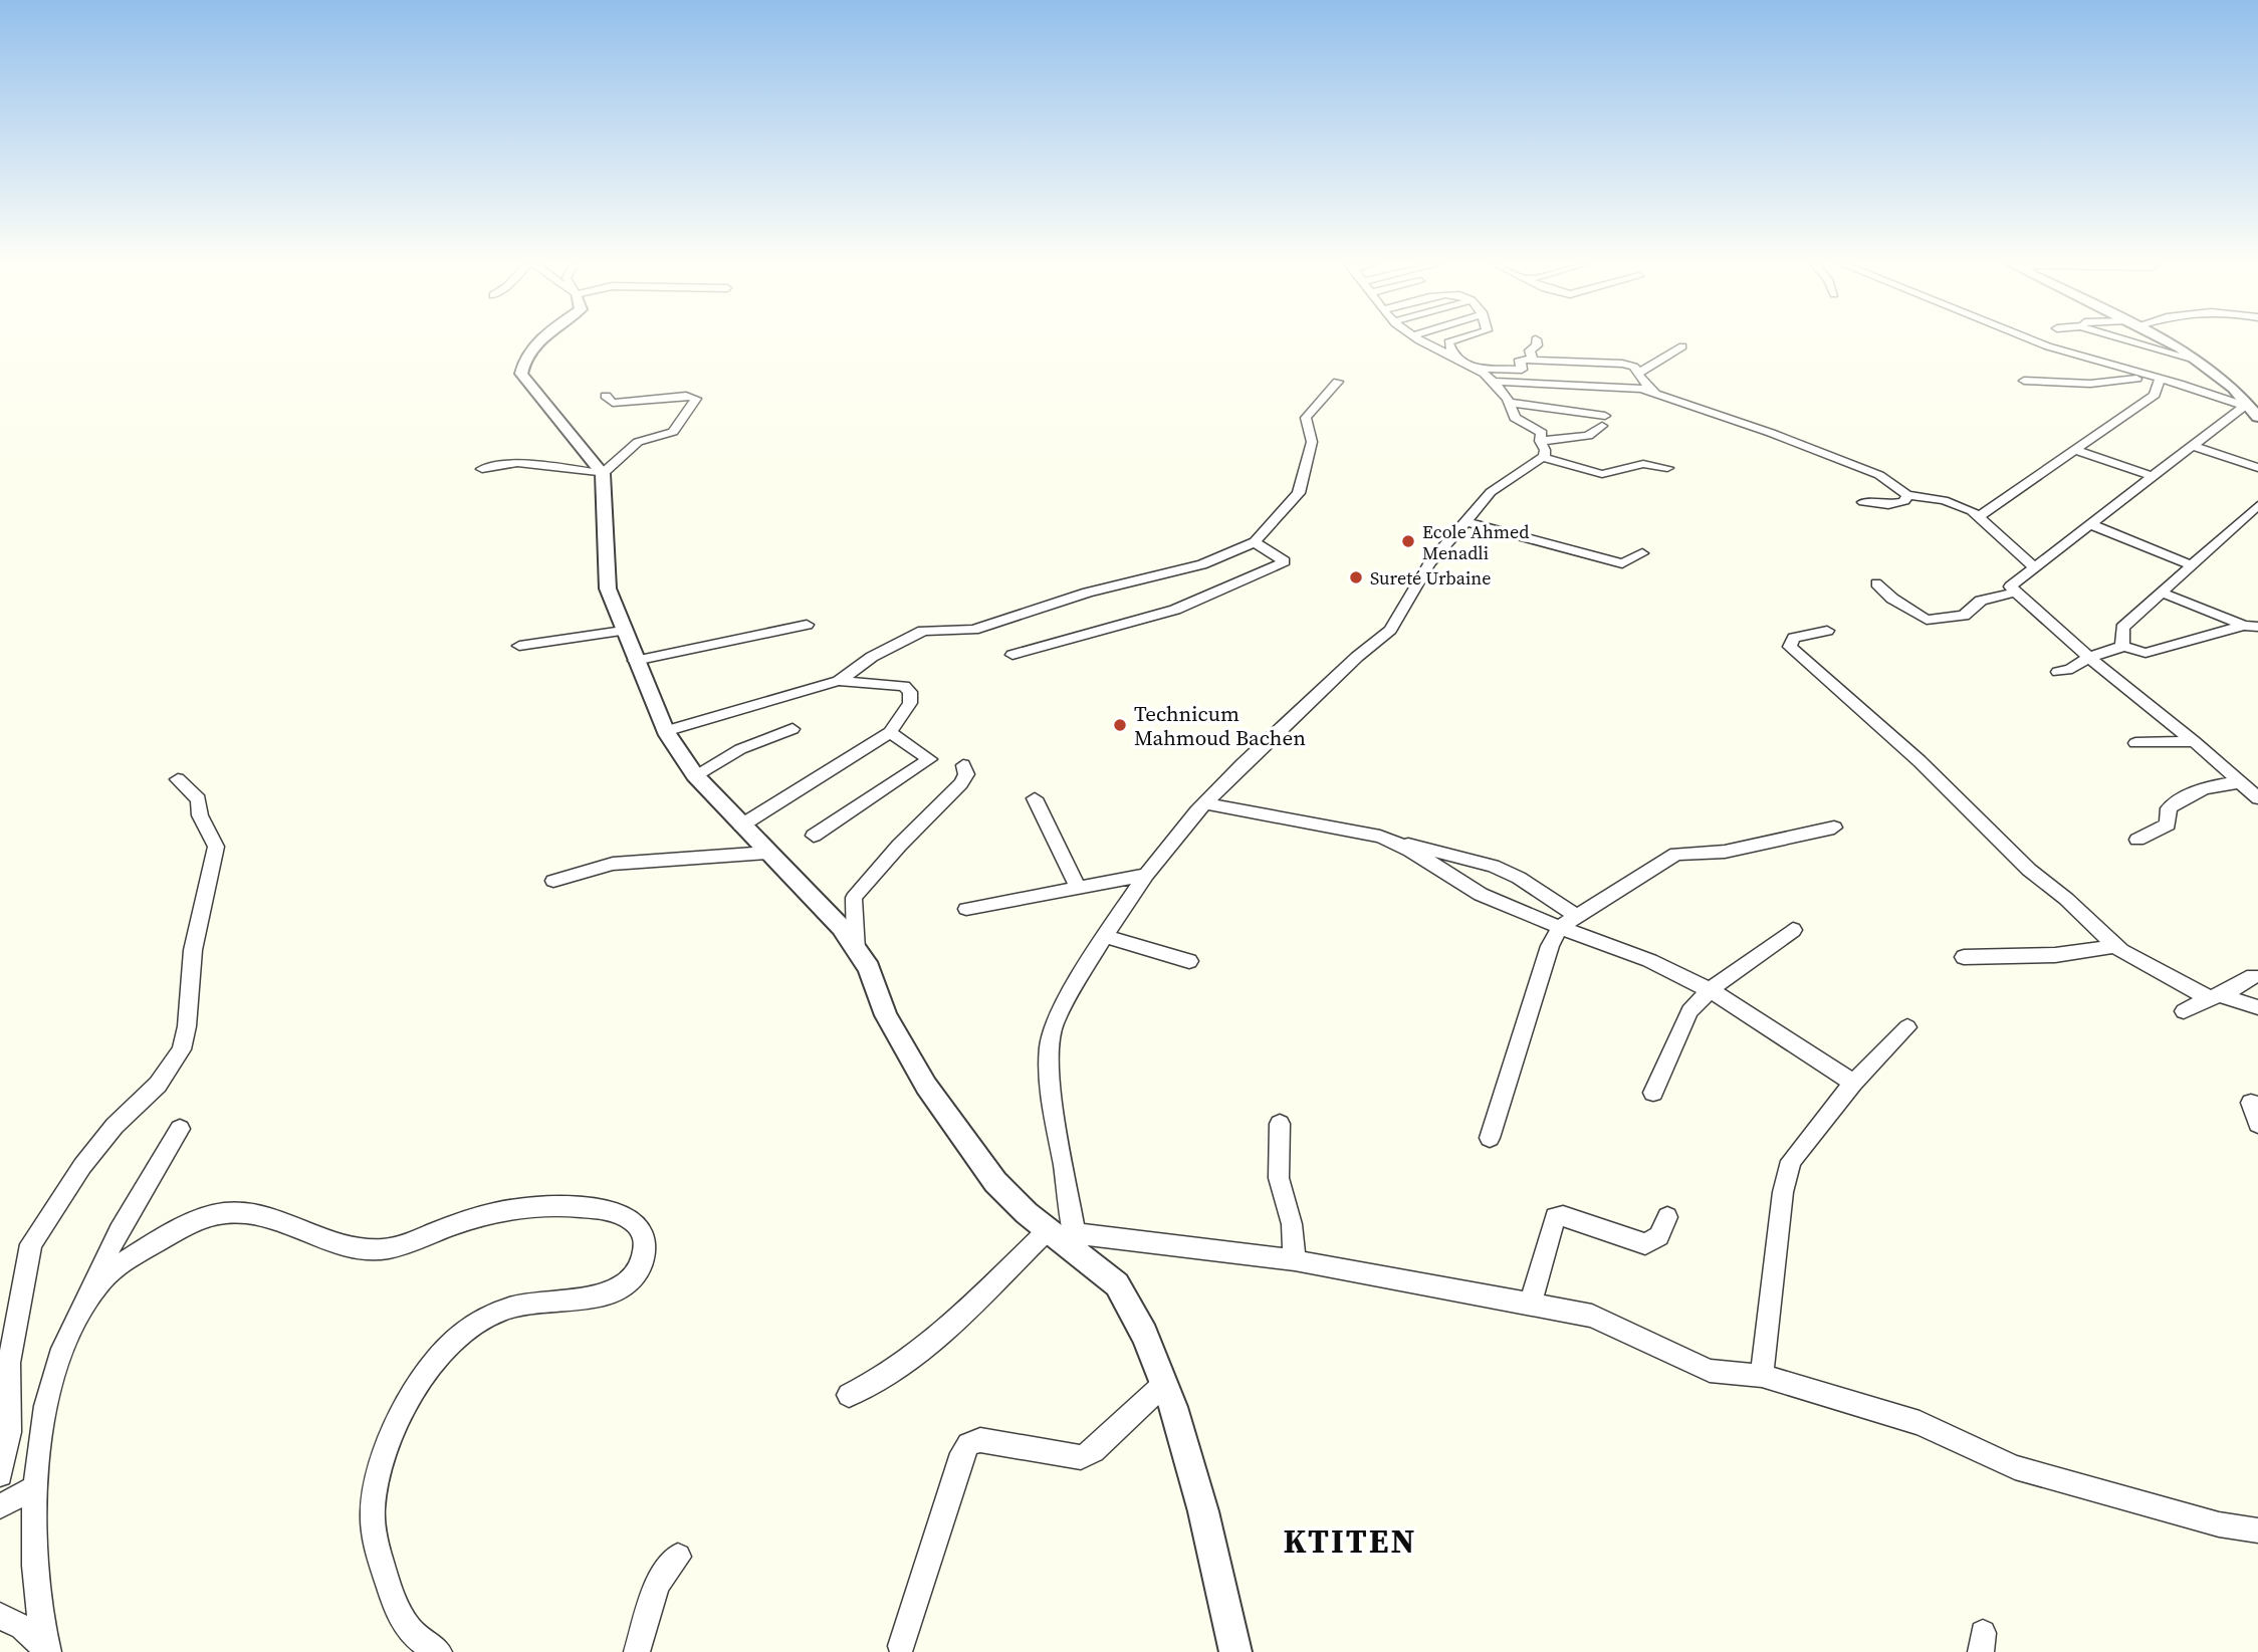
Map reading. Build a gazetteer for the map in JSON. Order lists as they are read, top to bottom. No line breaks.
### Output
{"districts":["KTITEN"],"places":["Ecole Ahmed Menadli","Sureté Urbaine","Technicum Mahmoud Bachen"]}
